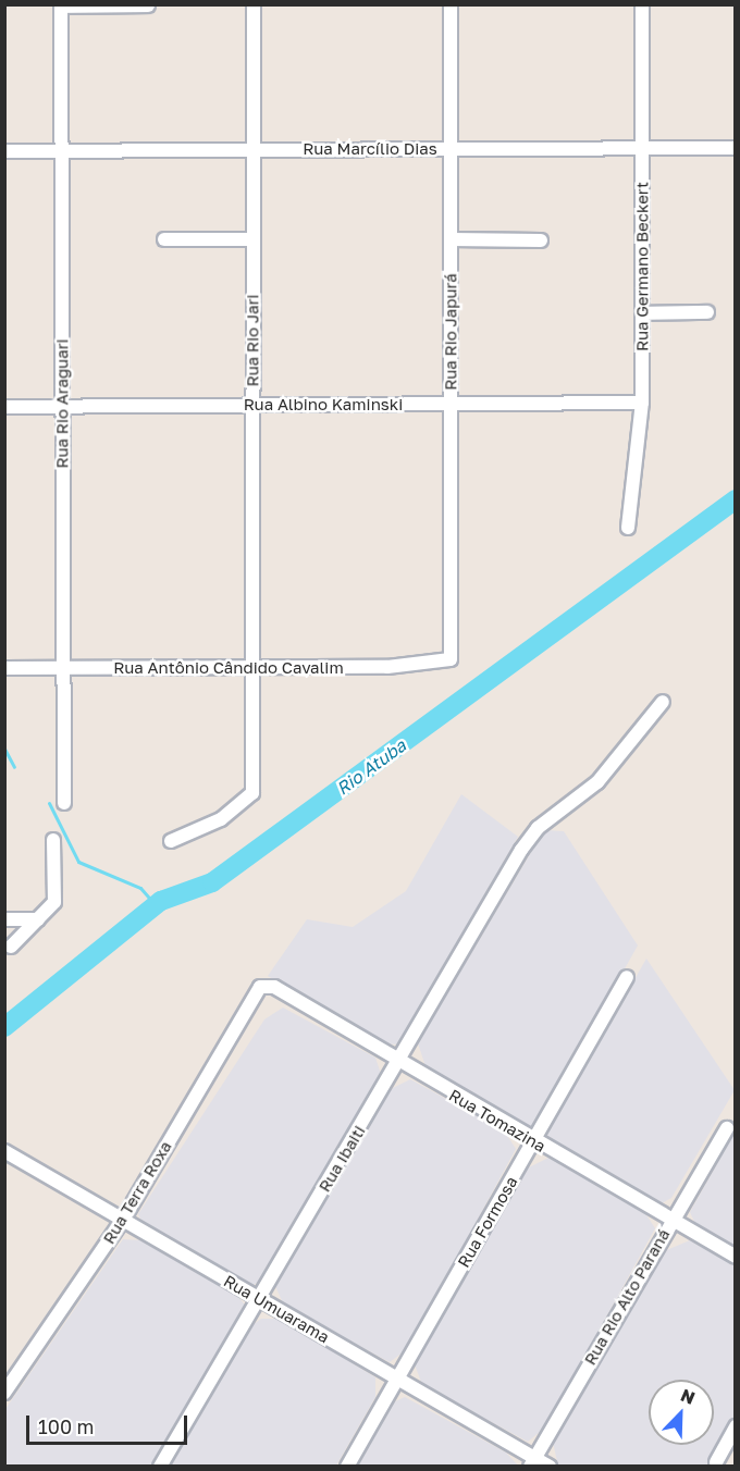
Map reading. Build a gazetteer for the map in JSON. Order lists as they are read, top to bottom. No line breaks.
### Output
{"streets":{"street":["Rua Marcílio Dias","Rua Germano Beckert","Rua Rio Japurá","Rua Rio Jari","Rua Rio Araguari","Rua Albino Kaminski","Rua Antônio Cândido Cavalim","Rua Tomazina","Rua Ibaiti","Rua Terra Roxa","Rua Formosa","Rua Rio Alto Paraná","Rua Umuarama"]},"crossings":[["Rua Marcílio Dias","Rua Germano Beckert"],["Rua Marcílio Dias","Rua Rio Japurá"],["Rua Marcílio Dias","Rua Rio Jari"],["Rua Marcílio Dias","Rua Rio Araguari"],["Rua Germano Beckert","Rua Albino Kaminski"],["Rua Rio Japurá","Rua Albino Kaminski"],["Rua Rio Japurá","Rua Antônio Cândido Cavalim"],["Rua Rio Jari","Rua Albino Kaminski"],["Rua Rio Jari","Rua Antônio Cândido Cavalim"],["Rua Rio Araguari","Rua Albino Kaminski"],["Rua Rio Araguari","Rua Antônio Cândido Cavalim"],["Rua Tomazina","Rua Ibaiti"],["Rua Tomazina","Rua Terra Roxa"],["Rua Tomazina","Rua Formosa"],["Rua Tomazina","Rua Rio Alto Paraná"],["Rua Ibaiti","Rua Umuarama"],["Rua Terra Roxa","Rua Umuarama"],["Rua Formosa","Rua Umuarama"],["Rua Rio Alto Paraná","Rua Umuarama"]],"water":["Rio Atuba"],"scale_bar":"100 m","north":"top right"}
